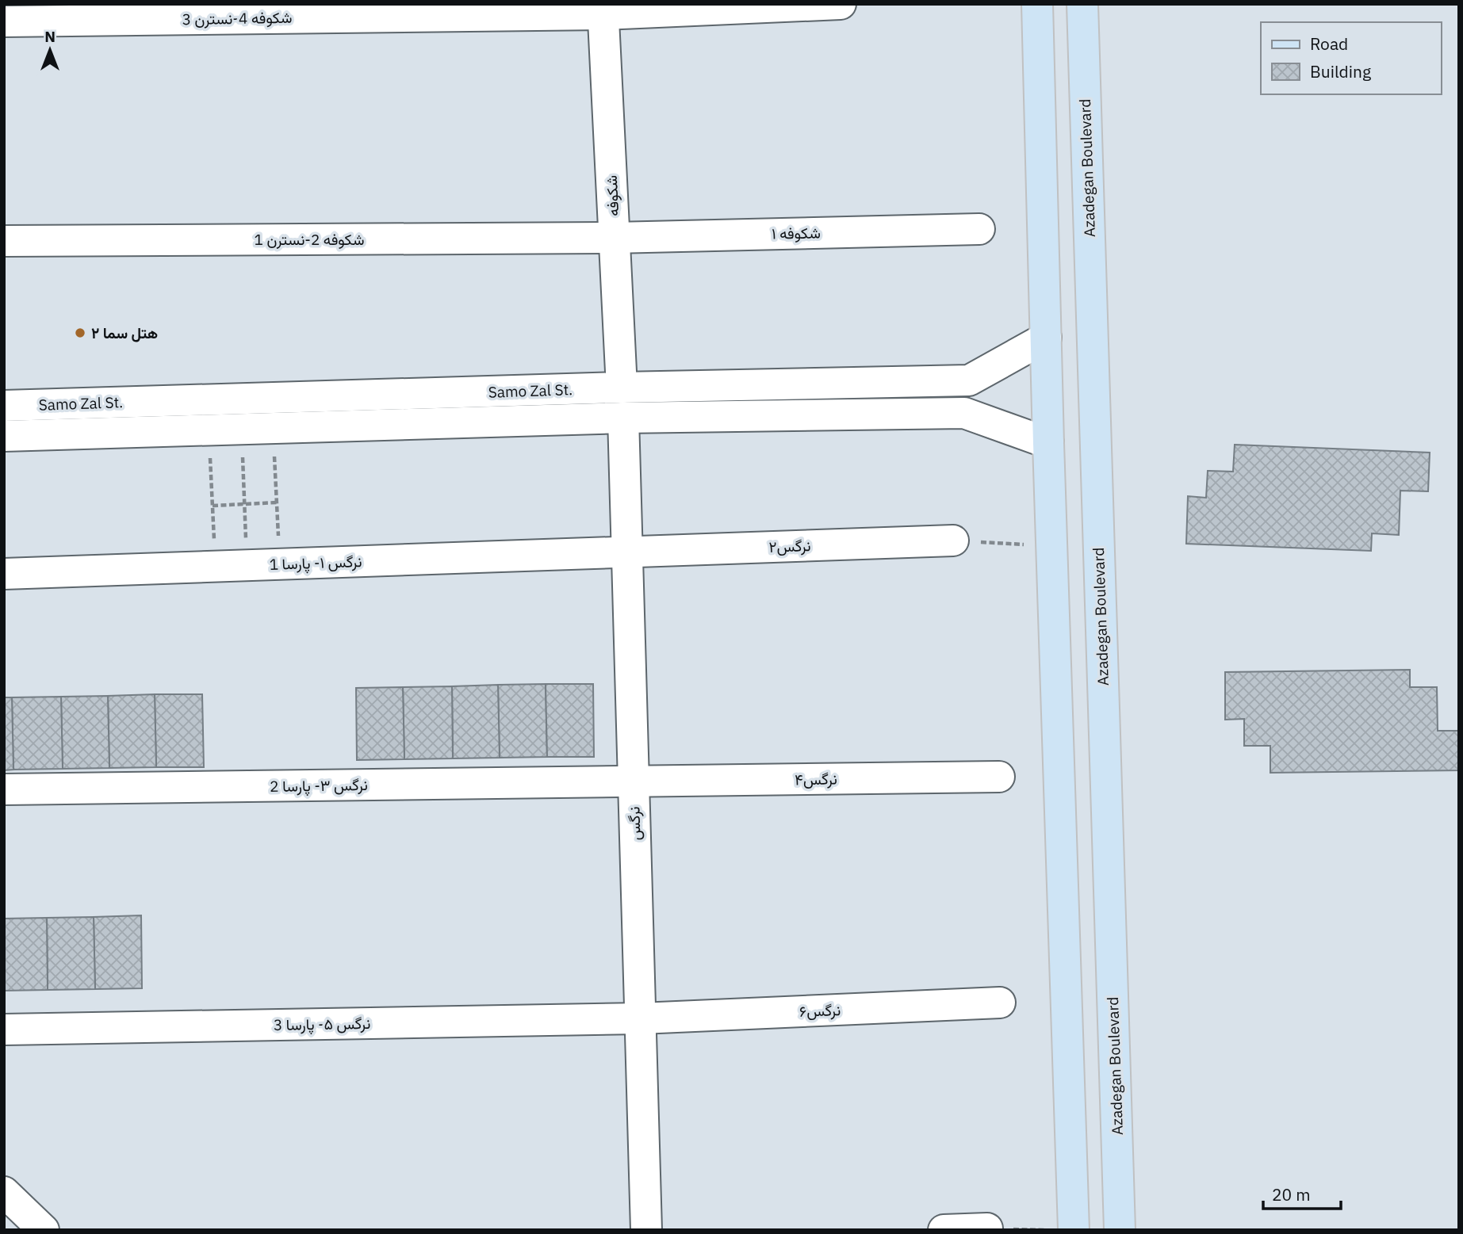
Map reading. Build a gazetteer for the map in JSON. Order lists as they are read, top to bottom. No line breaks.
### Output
{"streets":{"main road":["Azadegan Boulevard"],"street":["شکوفه 4-نسترن 3","شکوفه","شکوفه ۱","شکوفه 2-نسترن 1","Samo Zal St.","نرگس۲","نرگس ۱- پارسا 1","نرگس۴","نرگس ۳- پارسا 2","نرگس","نرگس۶","نرگس ۵- پارسا 3"]},"crossings":[["شکوفه 4-نسترن 3","شکوفه"],["شکوفه","شکوفه ۱"],["شکوفه","شکوفه 2-نسترن 1"],["شکوفه","Samo Zal St."],["شکوفه","نرگس"],["شکوفه ۱","شکوفه 2-نسترن 1"],["Samo Zal St.","نرگس"],["نرگس۲","نرگس ۱- پارسا 1"],["نرگس۲","نرگس"],["نرگس ۱- پارسا 1","نرگس"],["نرگس۴","نرگس ۳- پارسا 2"],["نرگس۴","نرگس"],["نرگس ۳- پارسا 2","نرگس"],["نرگس","نرگس۶"],["نرگس","نرگس ۵- پارسا 3"],["نرگس۶","نرگس ۵- پارسا 3"]],"places":["هتل سما ۲"],"legend":["Road","Building"],"scale_bar":"20 m","north":"top"}
